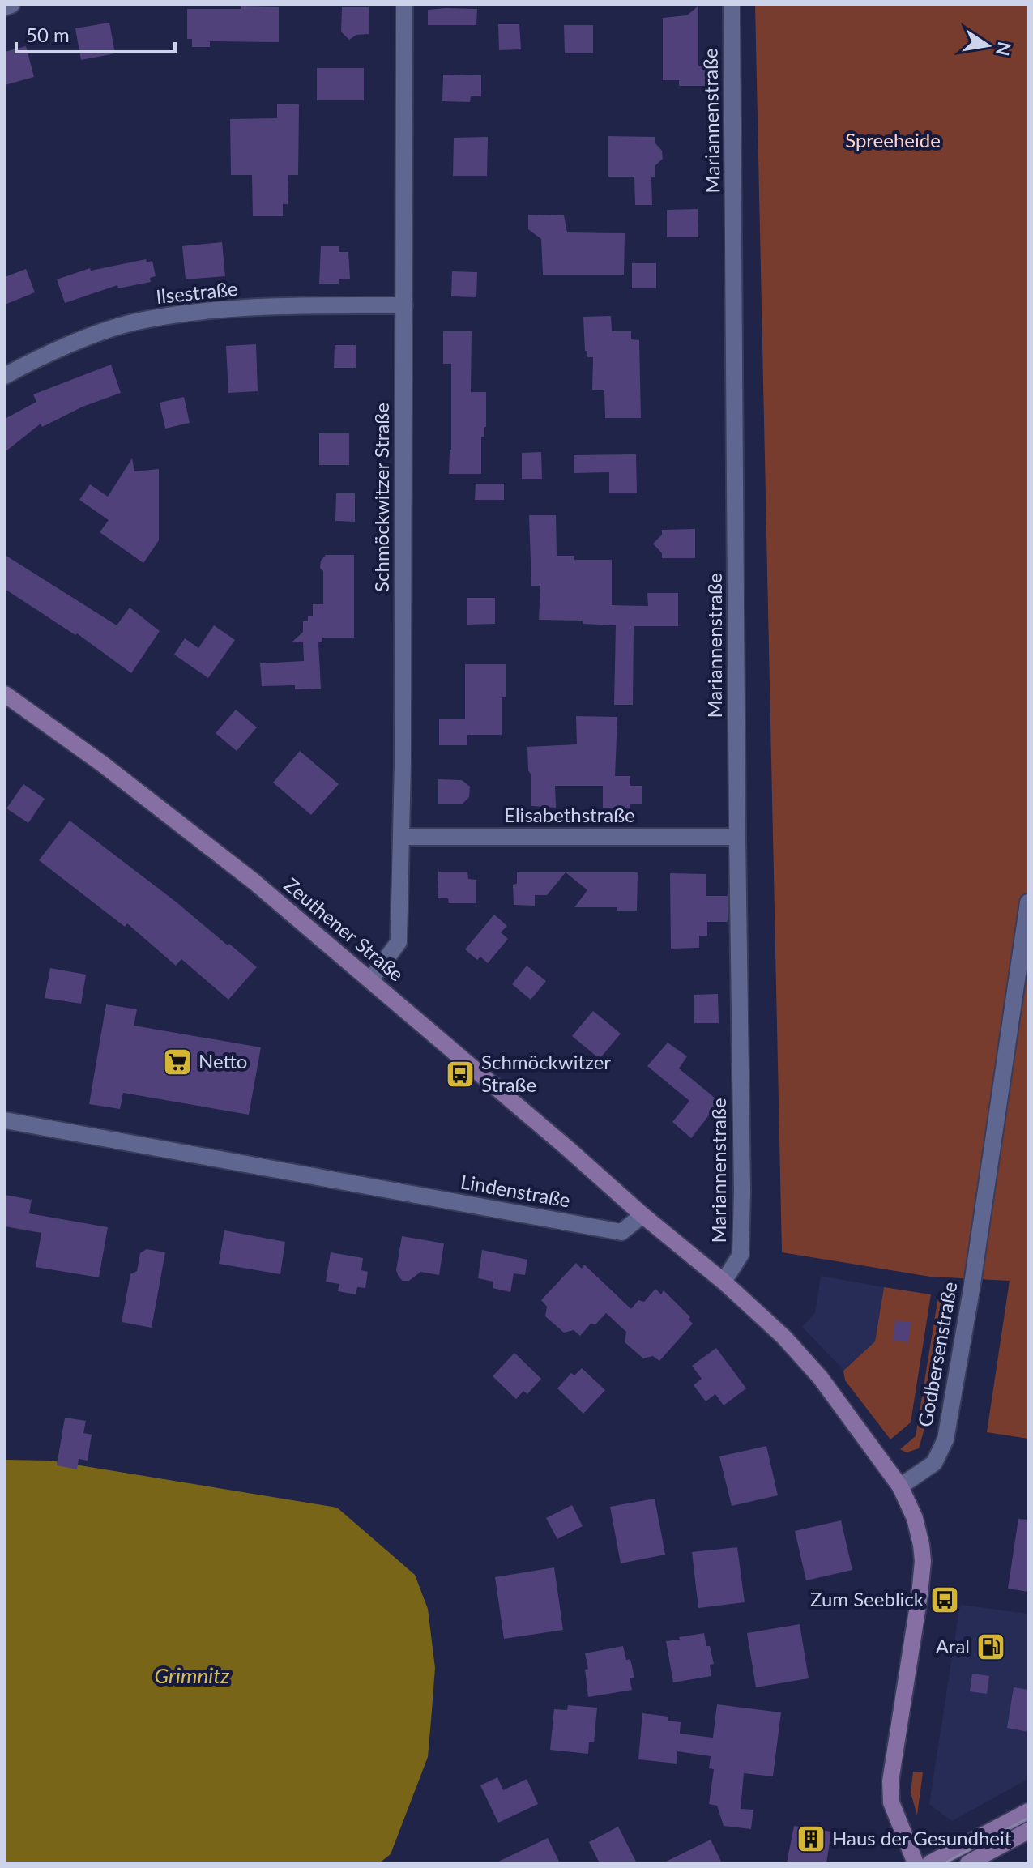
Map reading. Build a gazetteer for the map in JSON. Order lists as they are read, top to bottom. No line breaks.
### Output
{"streets":{"main road":["Zeuthener Straße"],"street":["Mariannenstraße","Ilsestraße","Schmöckwitzer Straße","Elisabethstraße","Lindenstraße","Godbersenstraße"]},"crossings":[["Mariannenstraße","Elisabethstraße"],["Ilsestraße","Schmöckwitzer Straße"],["Schmöckwitzer Straße","Elisabethstraße"],["Schmöckwitzer Straße","Zeuthener Straße"],["Zeuthener Straße","Lindenstraße"]],"water":["Grimnitz"],"parks":["Spreeheide"],"places":{"supermarket":["Netto"],"bus stop":["Schmöckwitzer Straße","Zum Seeblick"],"fuel station":["Aral"],"building":["Haus der Gesundheit"]},"scale_bar":"50 m","north":"right"}
